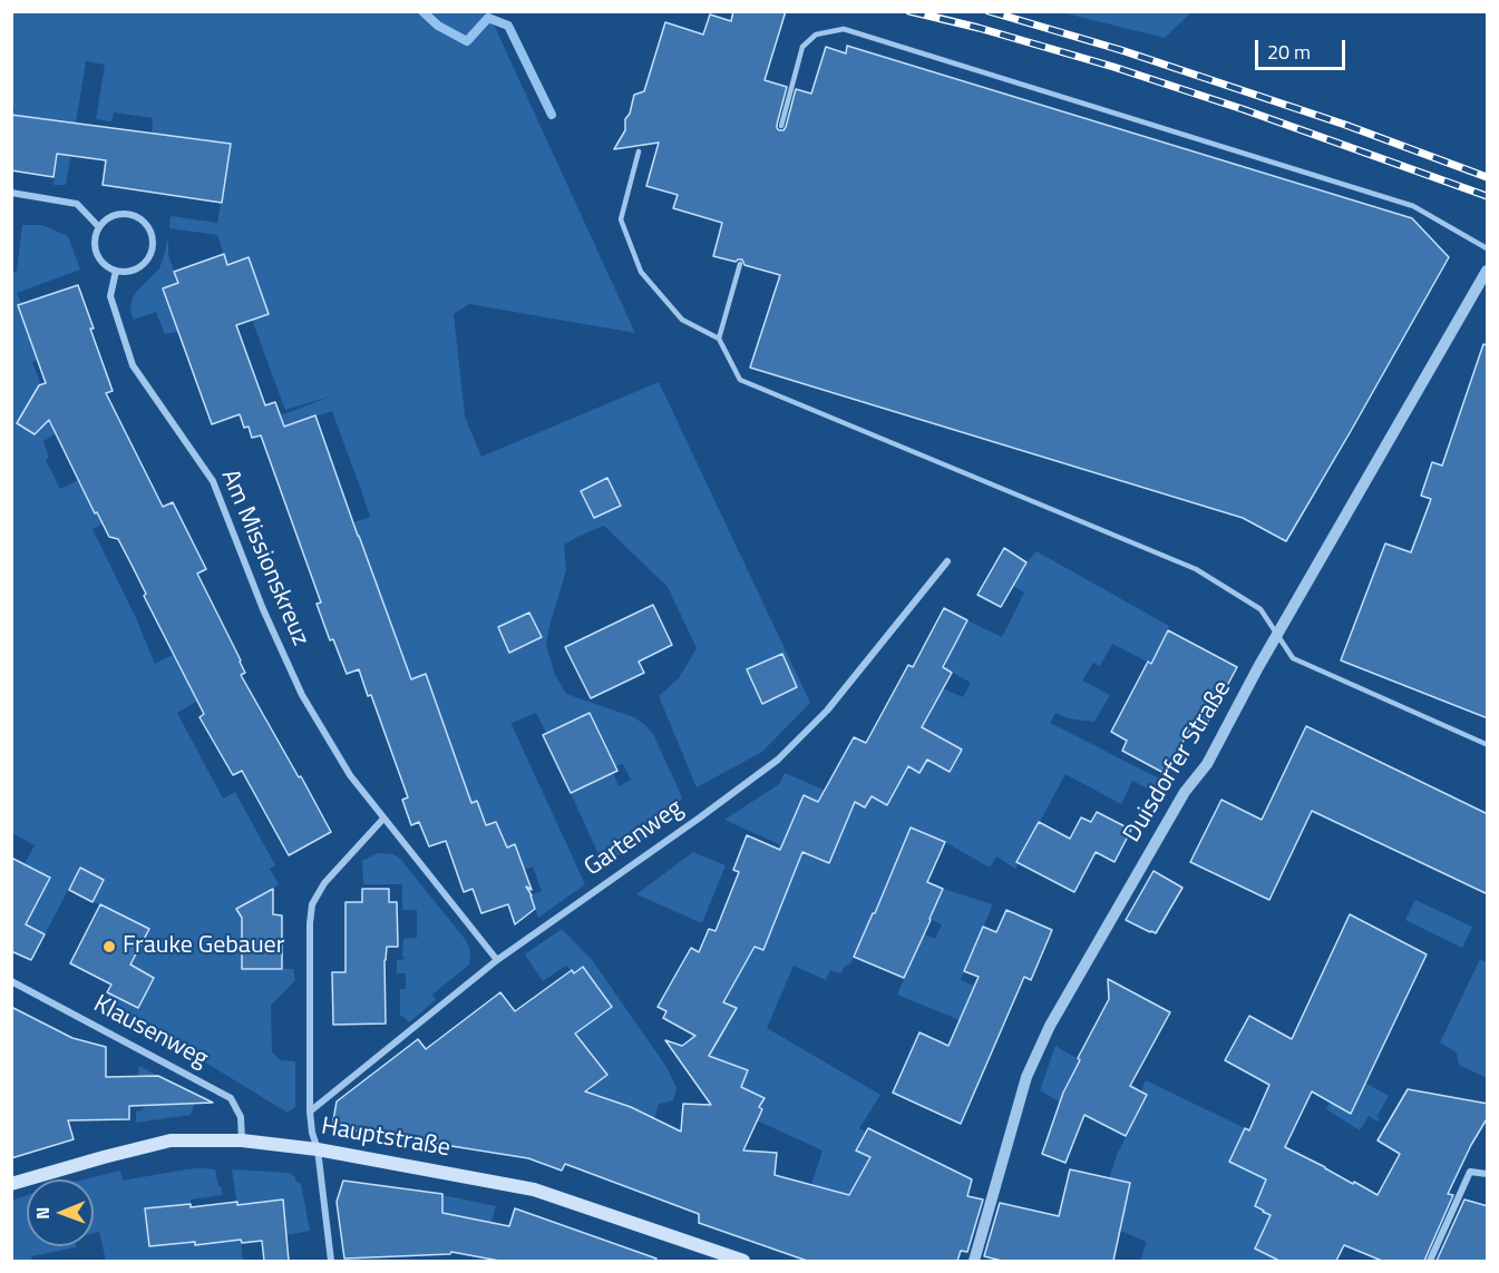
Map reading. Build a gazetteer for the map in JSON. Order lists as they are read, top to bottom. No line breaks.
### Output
{"streets":{"main road":["Hauptstraße"],"street":["Am Missionskreuz","Duisdorfer Straße","Gartenweg","Klausenweg"]},"crossings":[["Am Missionskreuz","Gartenweg"],["Klausenweg","Hauptstraße"]],"places":["Frauke Gebauer"],"scale_bar":"20 m","north":"left"}
